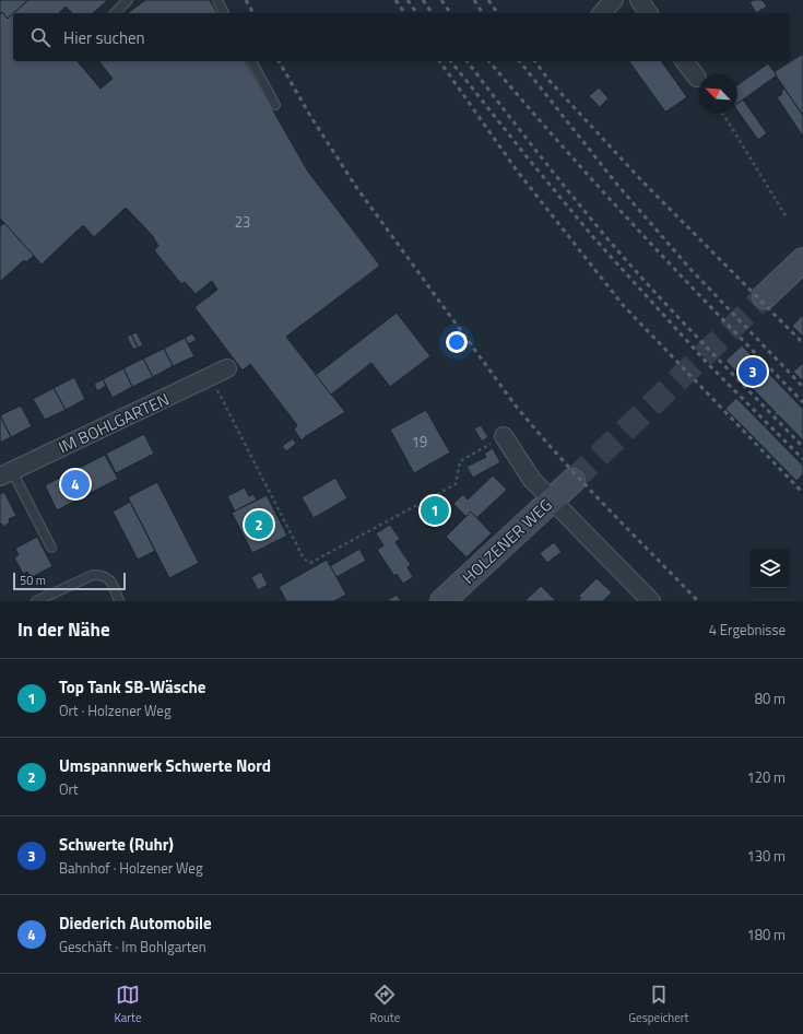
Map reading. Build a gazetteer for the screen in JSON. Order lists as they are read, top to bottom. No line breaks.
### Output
{"streets":{"main road":["HOLZENER WEG"],"street":["IM BOHLGARTEN"]},"house_numbers":["23","19"],"scale_bar":"50 m","north":"top left","page":{"search":"Hier suchen","pins":["3","4","1","2"],"scale":"50 m","heading":["In der Nähe","4 Ergebnisse"],"list":[{"mark":"1","name":"Top Tank SB-Wäsche","note":"Ort · Holzener Weg","value":"80 m"},{"mark":"2","name":"Umspannwerk Schwerte Nord","note":"Ort","value":"120 m"},{"mark":"3","name":"Schwerte (Ruhr)","note":"Bahnhof · Holzener Weg","value":"130 m"},{"mark":"4","name":"Diederich Automobile","note":"Geschäft · Im Bohlgarten","value":"180 m"}],"nav":["Karte","Route","Gespeichert"]}}
